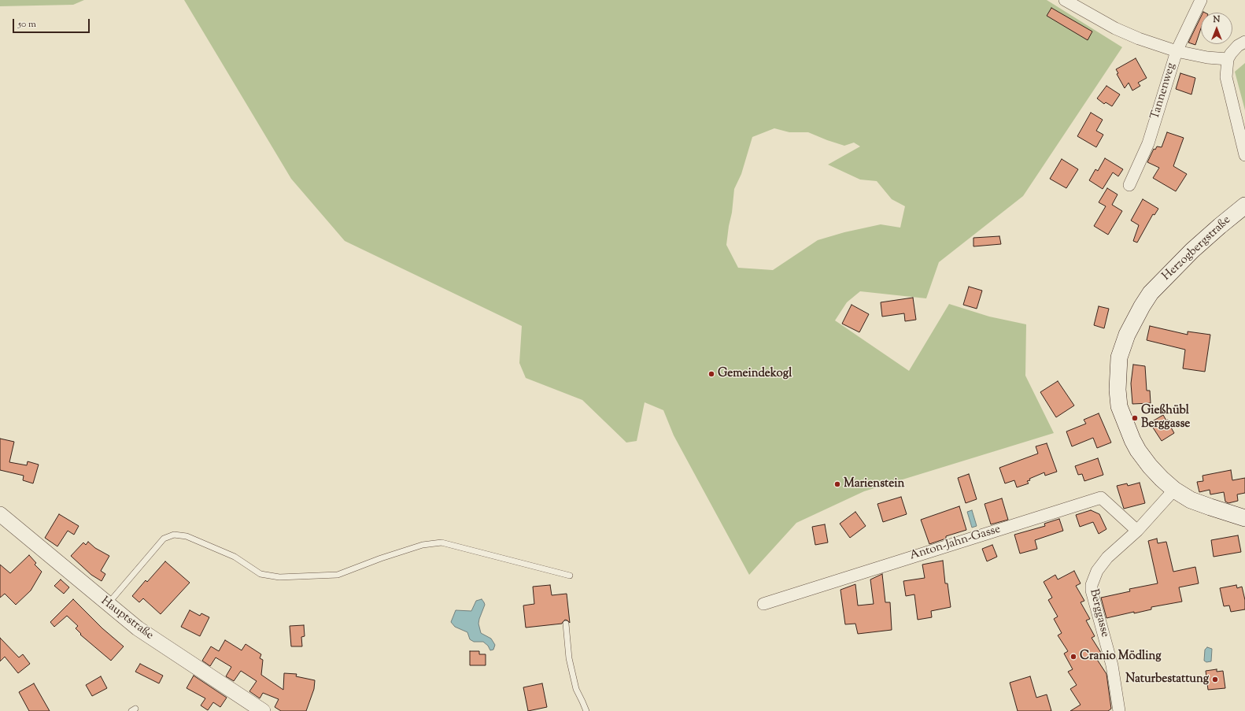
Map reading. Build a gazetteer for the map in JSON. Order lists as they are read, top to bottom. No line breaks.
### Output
{"streets":{"main road":["Herzogbergstraße"],"street":["Tannenweg","Anton-Jahn-Gasse","Berggasse","Hauptstraße"]},"crossings":[["Herzogbergstraße","Berggasse"],["Anton-Jahn-Gasse","Berggasse"]],"places":["Gemeindekogl","Gießhübl Berggasse","Marienstein","Cranio Mödling","Naturbestattung"],"scale_bar":"50 m","north":"top"}
